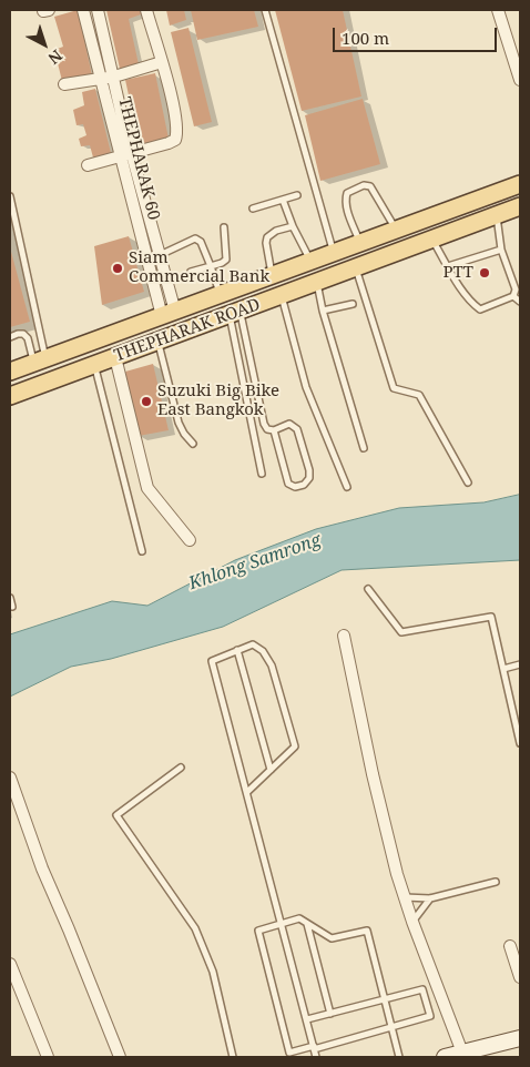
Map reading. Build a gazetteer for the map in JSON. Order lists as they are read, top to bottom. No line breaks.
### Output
{"streets":{"main road":["THEPHARAK ROAD"],"street":["THEPHARAK 60"]},"crossings":[["THEPHARAK 60","THEPHARAK ROAD"]],"water":["Khlong Samrong"],"places":["Siam Commercial Bank","PTT","Suzuki Big Bike East Bangkok"],"scale_bar":"100 m","north":"bottom right"}
